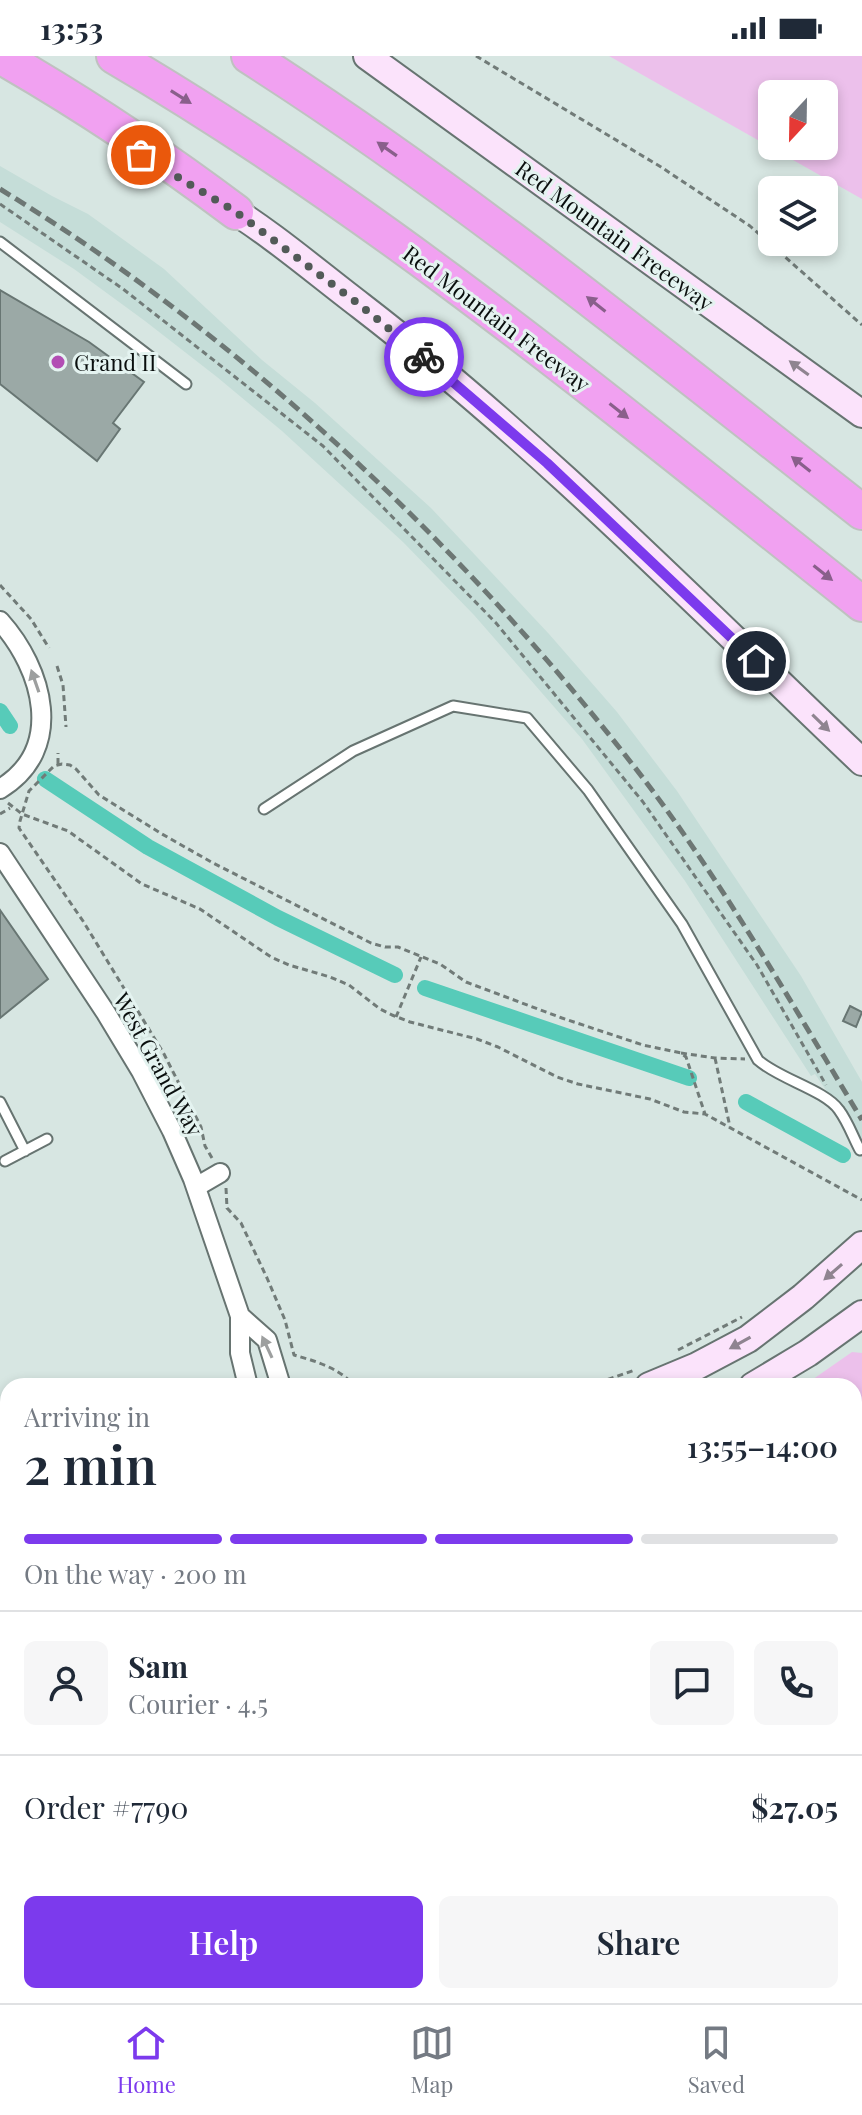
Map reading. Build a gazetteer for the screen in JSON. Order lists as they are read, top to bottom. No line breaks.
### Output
{"streets":{"highway":["Red Mountain Freeway"],"main road":["Red Mountain Freeeway"],"street":["West Grand Way"]},"places":["Grand II"],"north":"bottom","page":{"status":"13:53","heading":["2 min","Arriving in","13:55–14:00"],"panel":["Sam","Courier · 4.5","Order #7790","$27.05"],"bar":"On the way · 200 m","buttons":["Help","Share"],"tabs":["Home","Map","Saved"]}}
